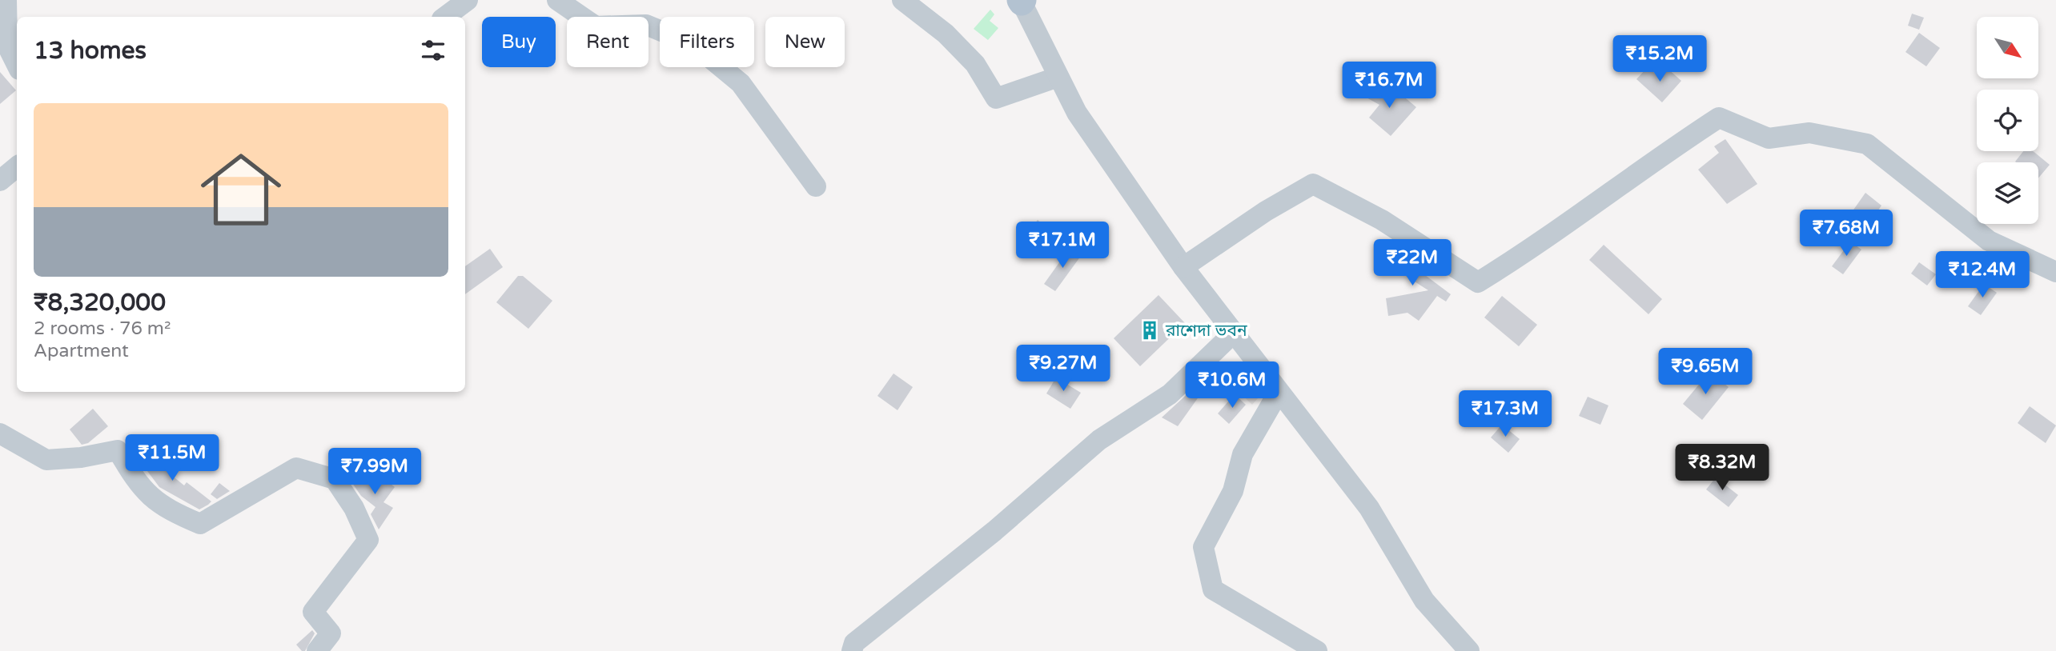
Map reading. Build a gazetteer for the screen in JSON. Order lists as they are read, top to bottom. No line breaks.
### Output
{"places":{"building":["রাশেদা ভবন"]},"north":"bottom right","page":{"chip":["Buy","Rent","Filters","New"],"heading":"13 homes","price":["₹15.2M","₹16.7M","₹7.68M","₹17.1M","₹22M","₹12.4M","₹9.27M","₹9.65M","₹10.6M","₹17.3M","₹11.5M","₹8.32M","₹7.99M"],"list":[{"name":"₹8,320,000","note":"2 rooms · 76 m² · Apartment"}]}}
